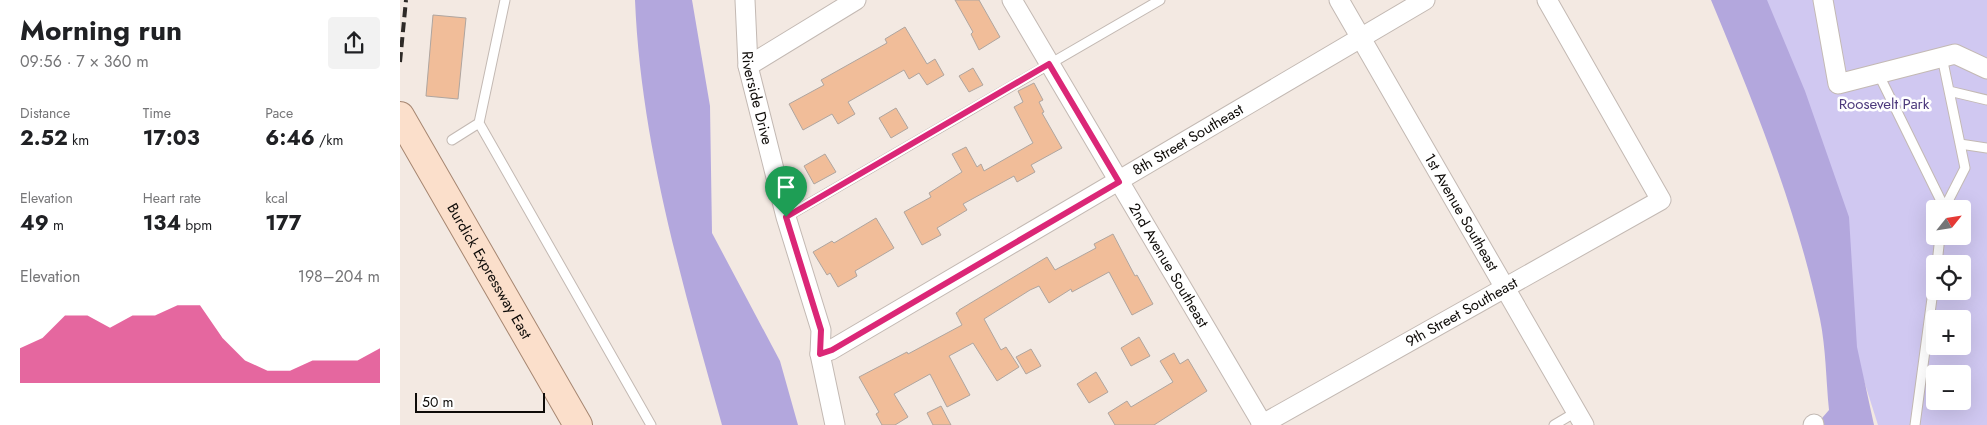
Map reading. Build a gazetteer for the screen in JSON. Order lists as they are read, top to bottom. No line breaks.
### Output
{"streets":{"main road":["Burdick Expressway East"],"street":["Riverside Drive","8th Street Southeast","1st Avenue Southeast","2nd Avenue Southeast","9th Street Southeast"]},"crossings":[["Riverside Drive","8th Street Southeast"],["8th Street Southeast","1st Avenue Southeast"],["8th Street Southeast","2nd Avenue Southeast"],["1st Avenue Southeast","9th Street Southeast"],["2nd Avenue Southeast","9th Street Southeast"]],"parks":["Roosevelt Park"],"scale_bar":"50 m","north":"top right","page":{"heading":["Morning run","09:56 · 7 × 360 m"],"stats":[["Distance","2.52 km"],["Time","17:03"],["Pace","6:46 /km"],["Elevation","49 m"],["Heart rate","134 bpm"],["kcal","177"]],"map_buttons":["+","−"],"chart":["Elevation","198–204 m"],"scale":"50 m"}}
